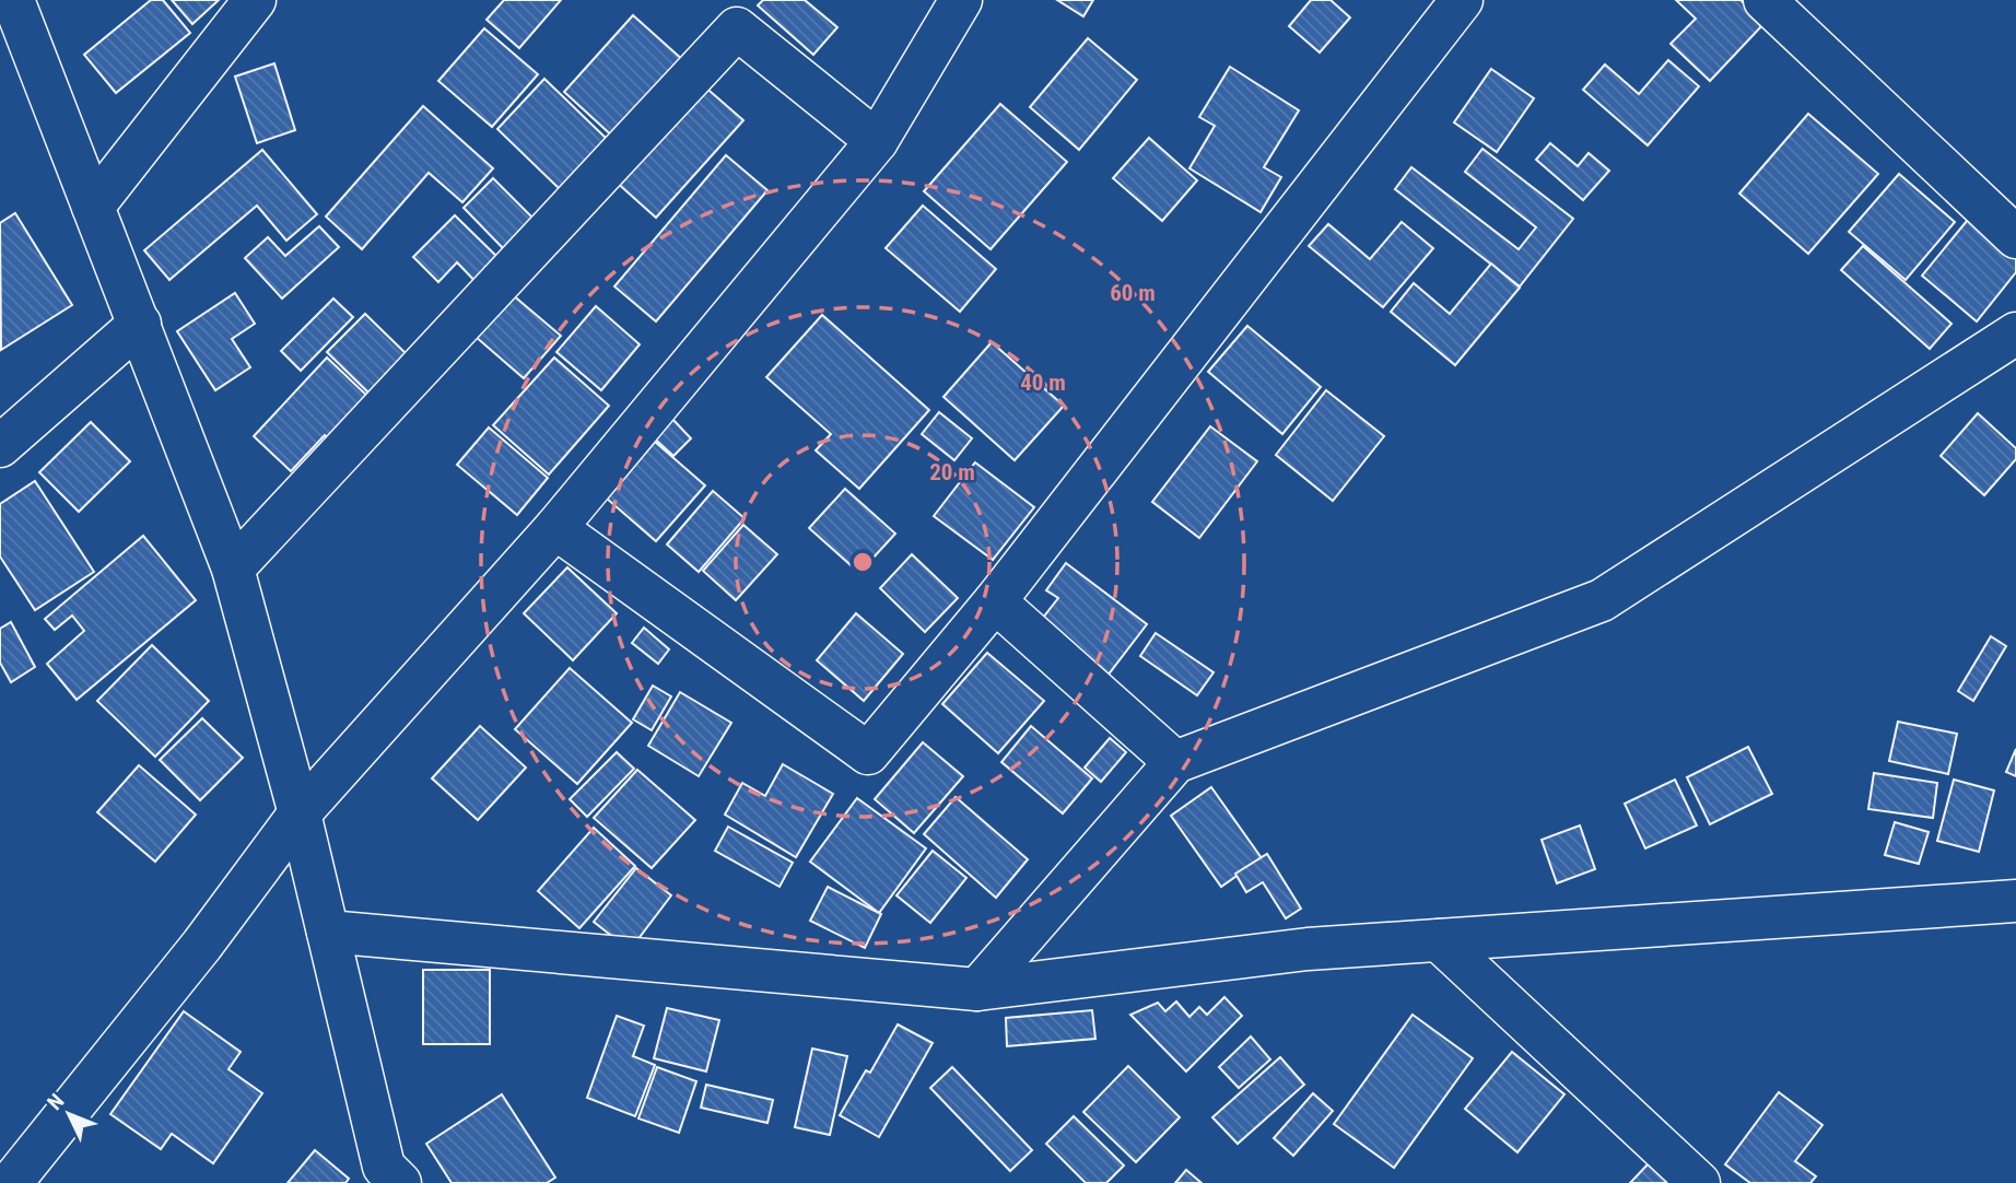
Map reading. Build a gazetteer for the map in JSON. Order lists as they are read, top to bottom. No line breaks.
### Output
{"north":"top left","rings":["60 m","40 m","20 m"]}
